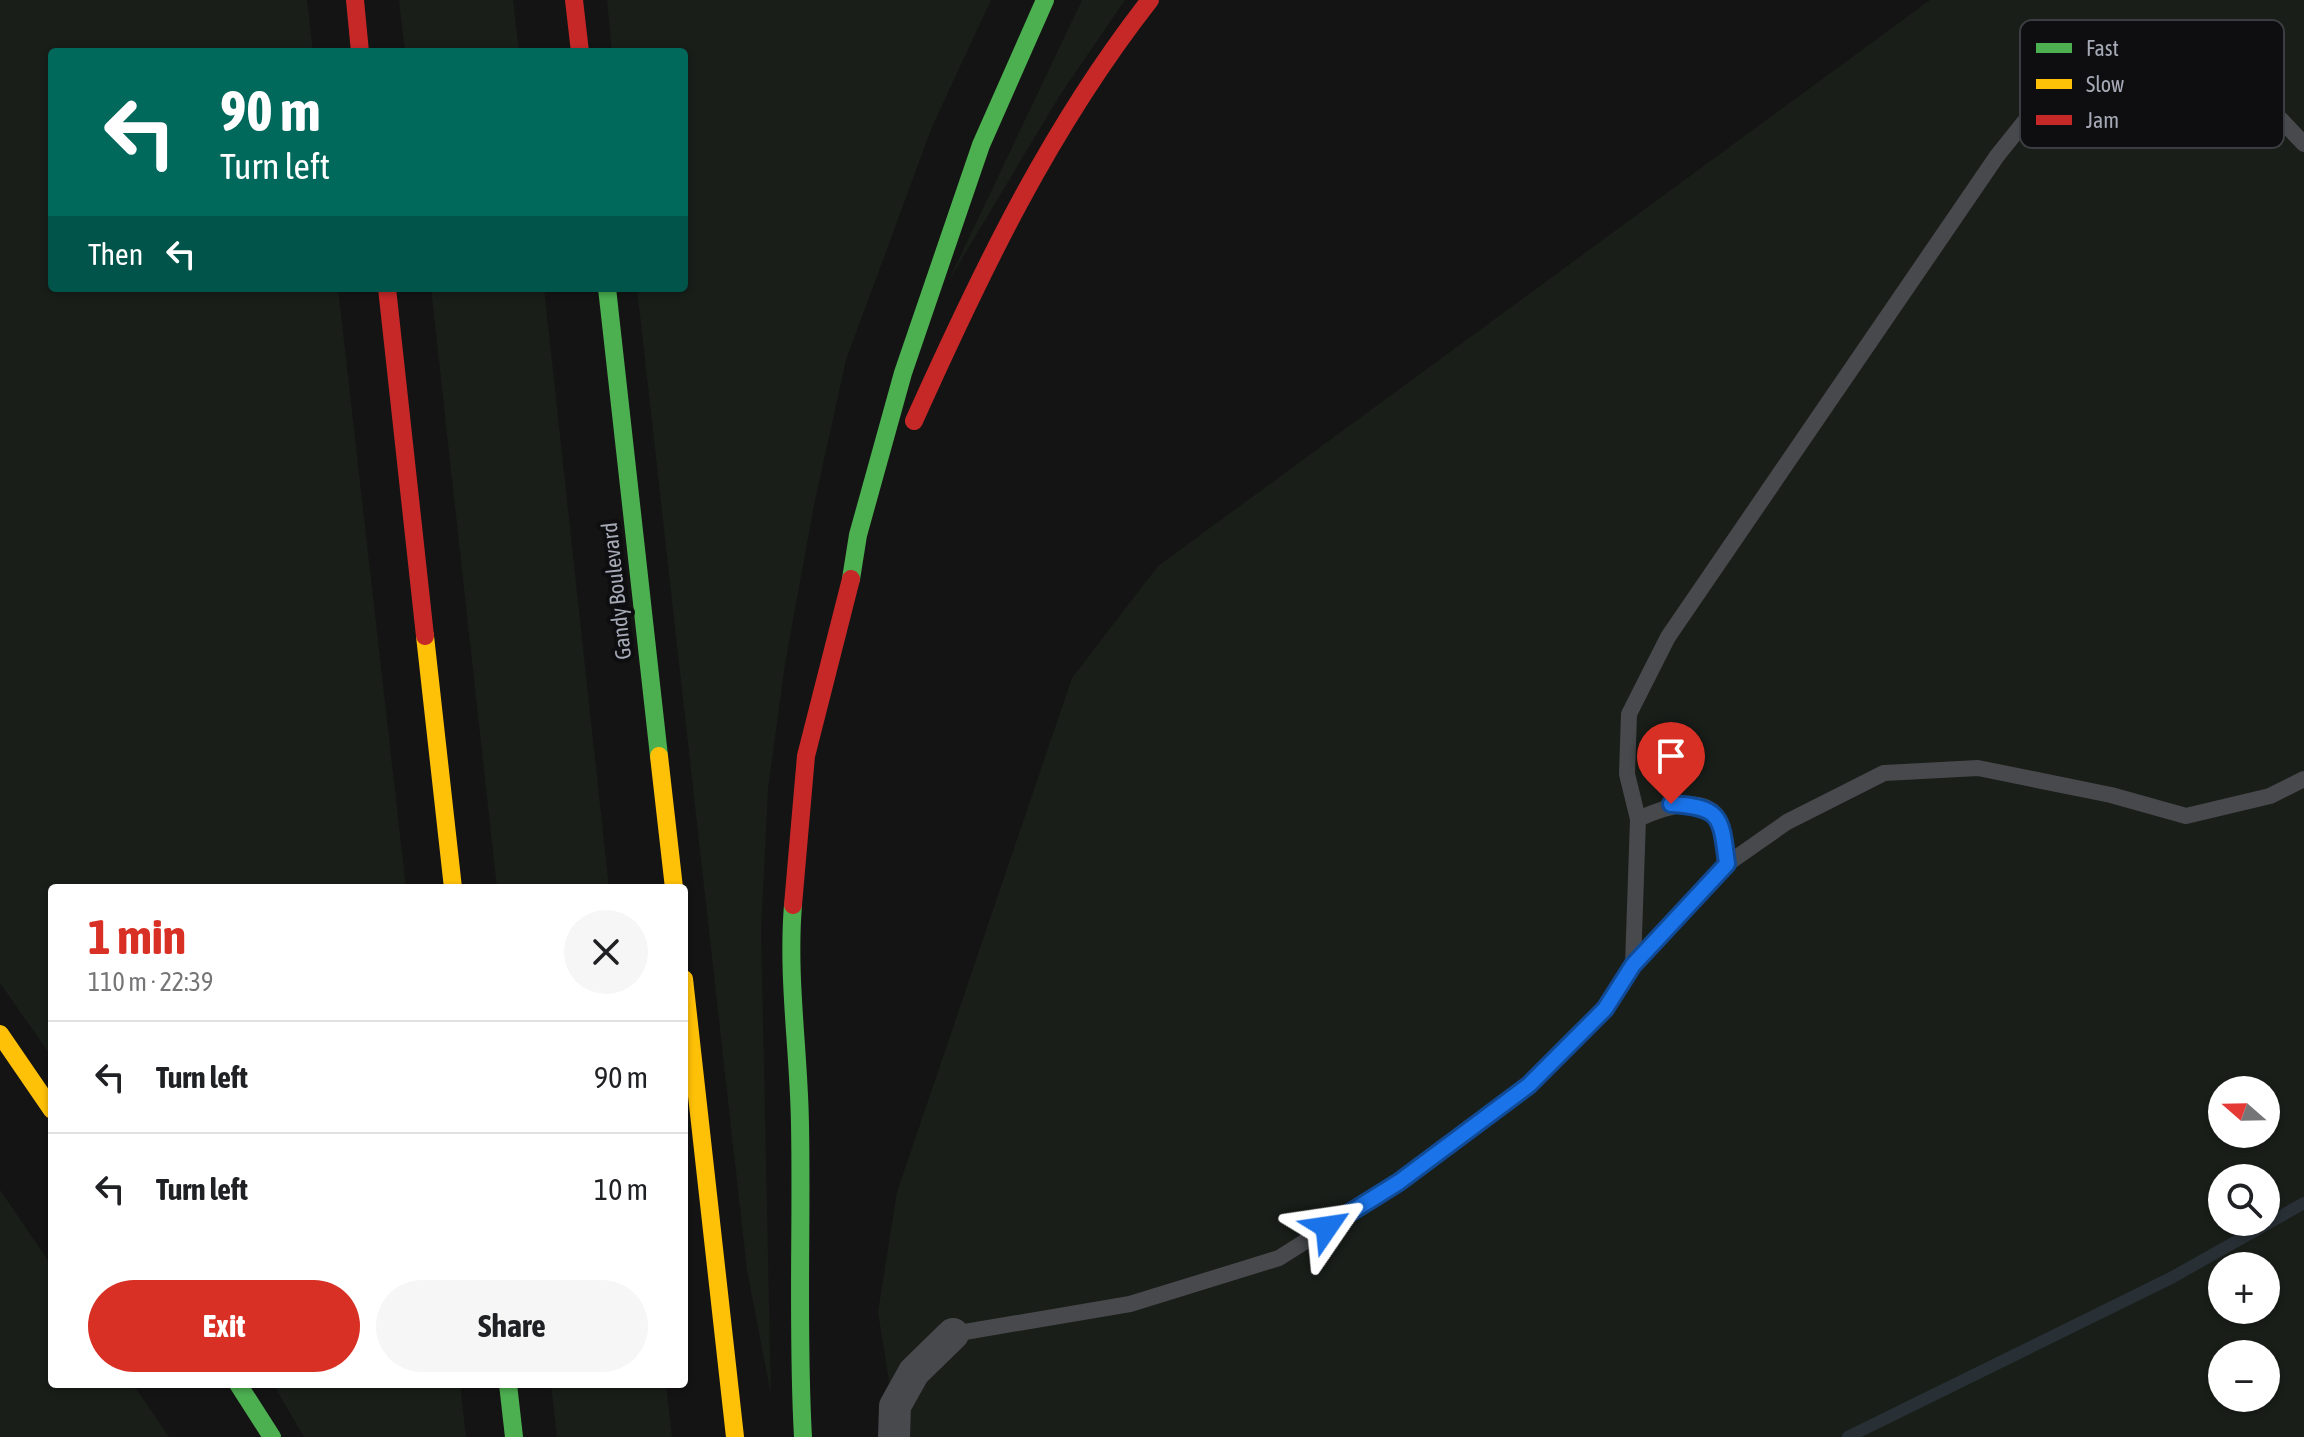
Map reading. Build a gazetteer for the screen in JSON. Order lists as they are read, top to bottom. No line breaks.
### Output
{"streets":{"highway":["Gandy Boulevard"]},"legend":["Fast","Slow","Jam"],"north":"left","page":{"turn":["90 m","Turn left"],"then":"Then","heading":["1 min","110 m · 22:39"],"list":[{"name":"Turn left","value":"90 m"},{"name":"Turn left","value":"10 m"}],"map_buttons":["+","−"],"buttons":["Exit","Share"]}}
